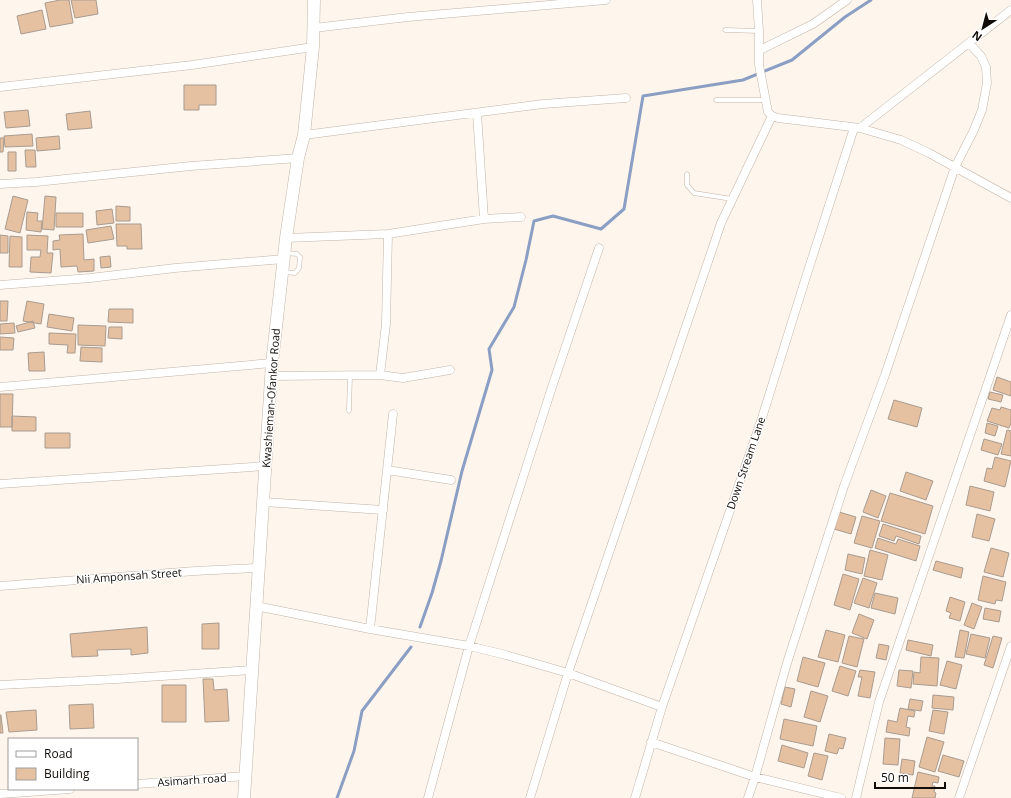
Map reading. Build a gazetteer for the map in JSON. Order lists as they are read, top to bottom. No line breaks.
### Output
{"streets":{"main road":["Kwashieman-Ofankor Road"],"street":["Down Stream Lane","Nii Amponsah Street","Asimarh road"]},"crossings":[["Kwashieman-Ofankor Road","Nii Amponsah Street"],["Kwashieman-Ofankor Road","Asimarh road"]],"legend":["Road","Building"],"scale_bar":"50 m","north":"bottom left"}
